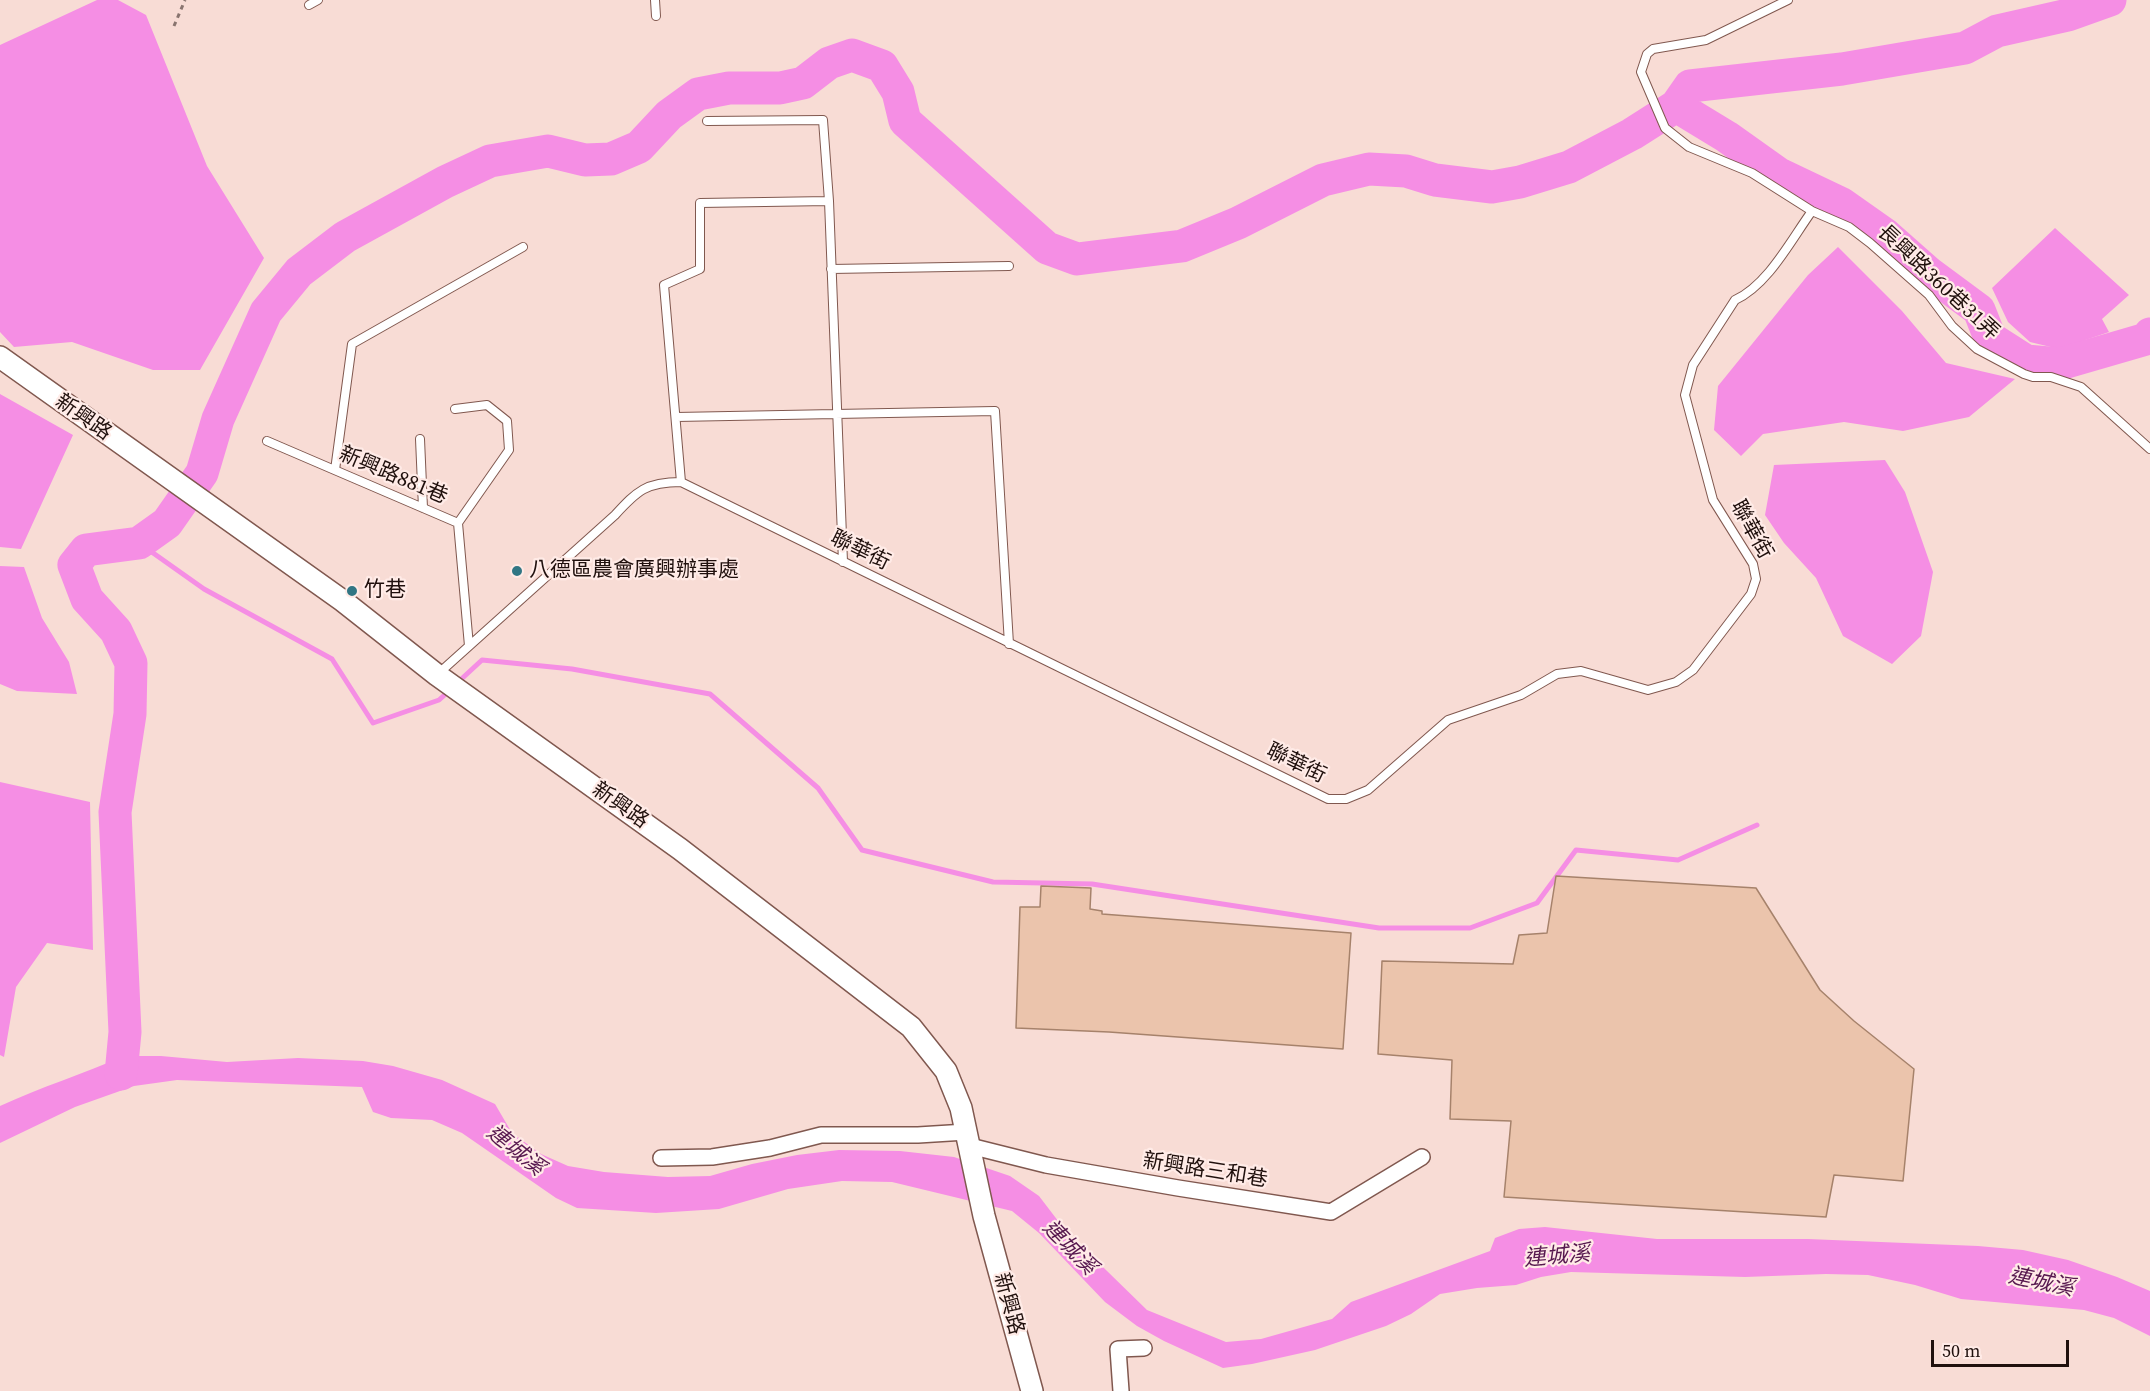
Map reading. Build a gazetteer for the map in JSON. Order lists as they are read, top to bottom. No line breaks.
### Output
{"streets":{"street":["新興路","新興路三和巷"],"lane":["長興路360巷31弄","新興路881巷","聯華街"]},"crossings":[["長興路360巷31弄","聯華街"],["新興路","新興路三和巷"]],"water":["連城溪"],"places":["八德區農會廣興辦事處","竹巷"],"scale_bar":"50 m"}
